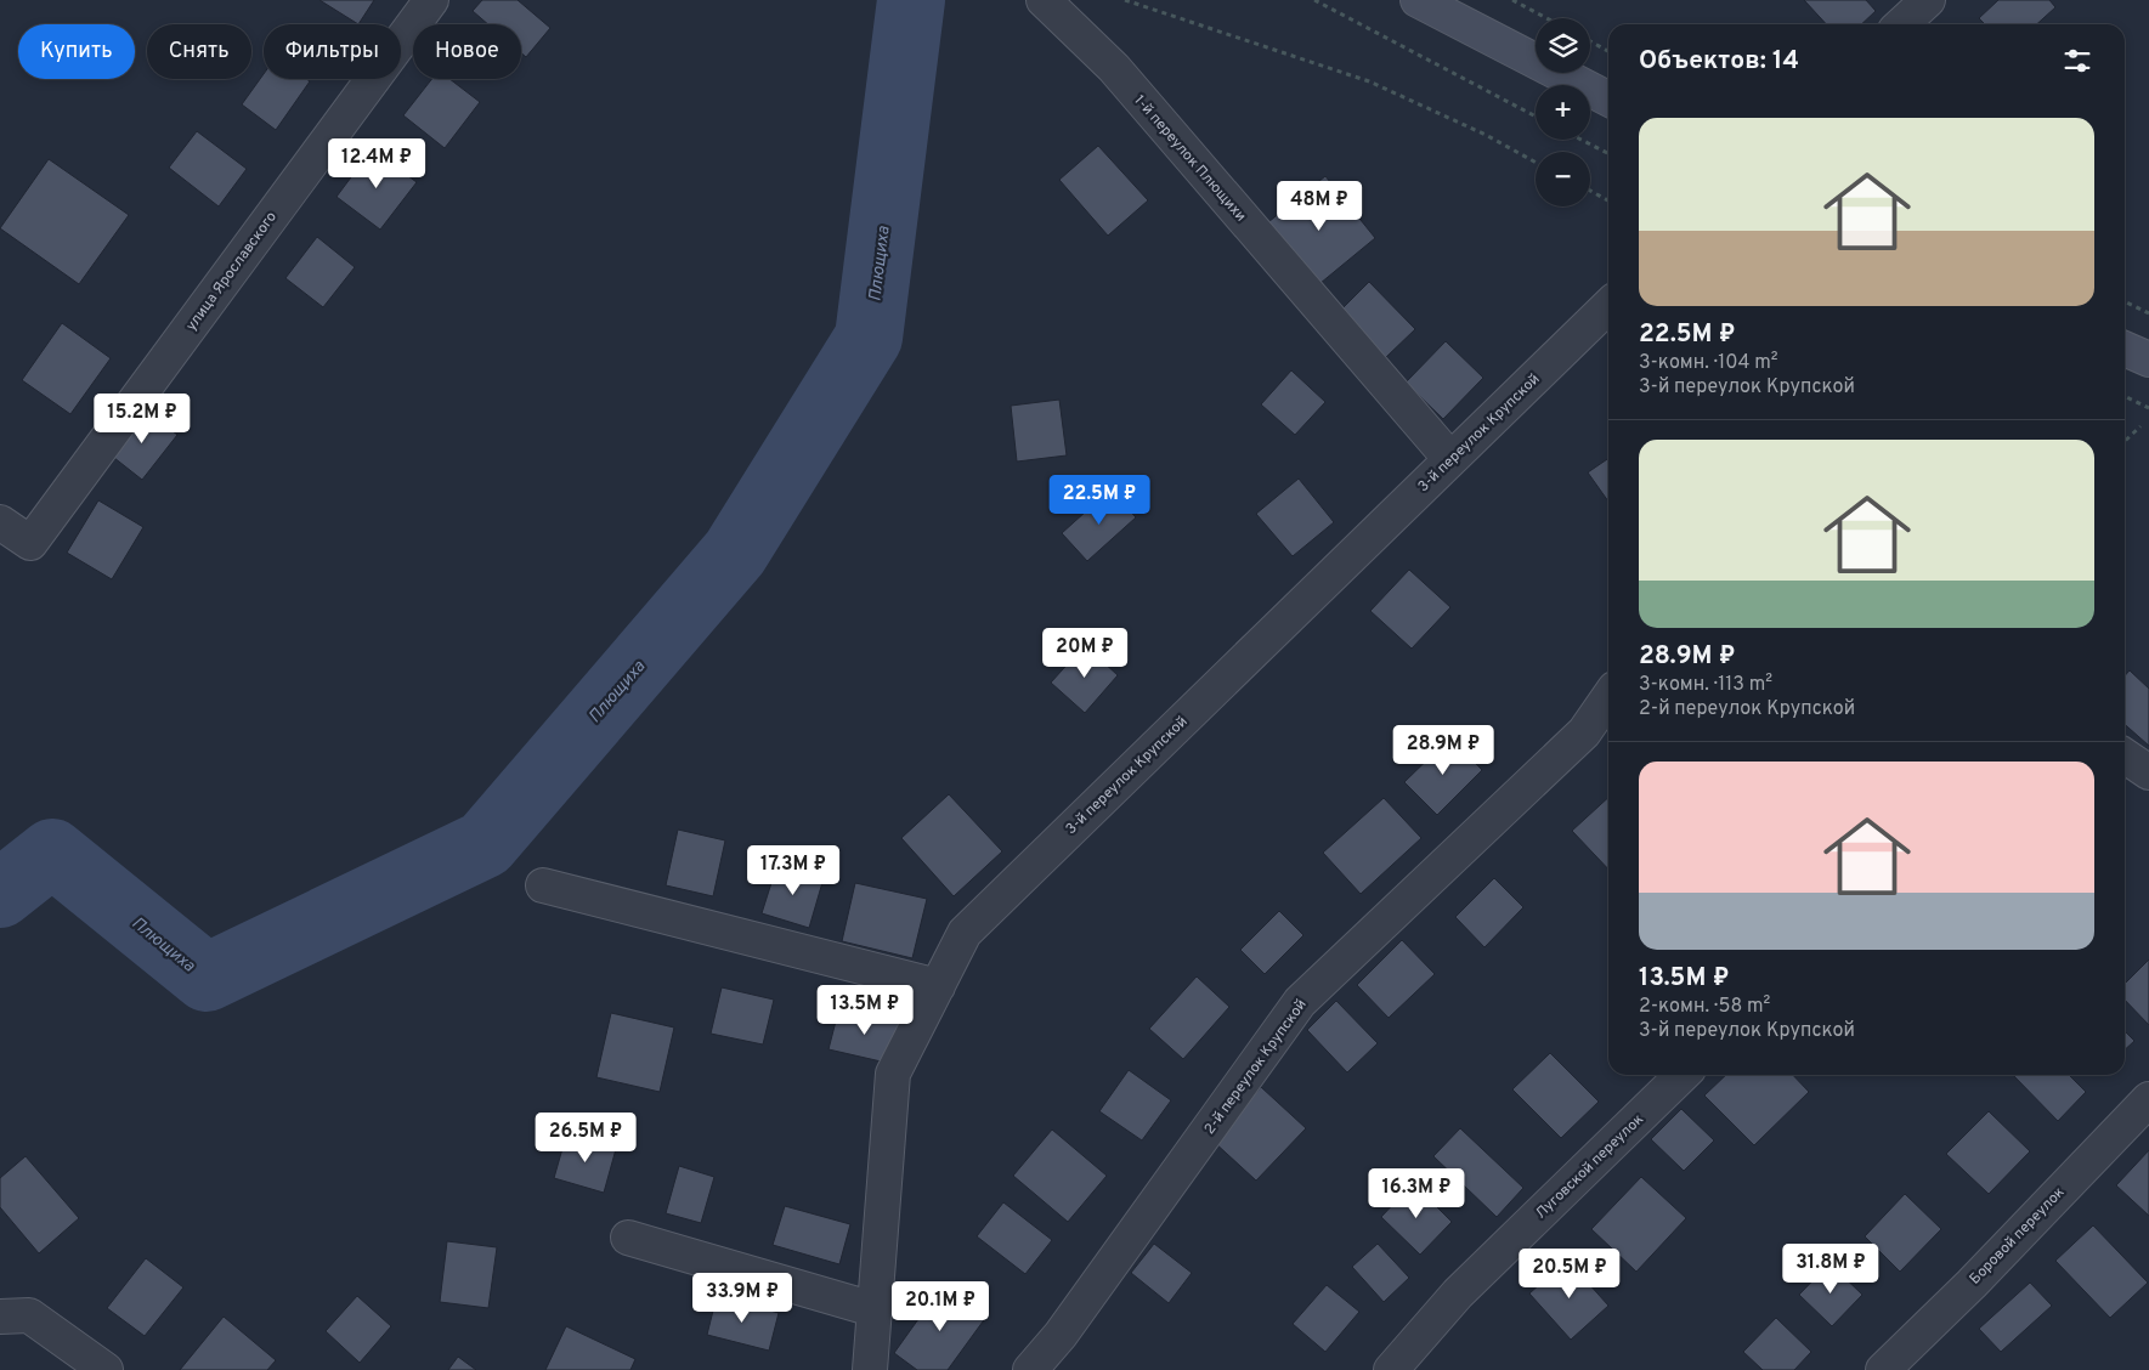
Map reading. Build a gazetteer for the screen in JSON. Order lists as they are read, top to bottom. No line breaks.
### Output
{"streets":{"street":["1-й переулок Плющихи","улица Ярославского","3-й переулок Крупской","2-й переулок Крупской","Луговской переулок","Боровой переулок"]},"crossings":[["1-й переулок Плющихи","3-й переулок Крупской"]],"water":["Плющиха"],"page":{"map_buttons":["+","−"],"chip":["Купить","Снять","Фильтры","Новое"],"heading":"Объектов: 14","list":[{"name":"22.5M ₽","note":"3-комн. · 104 m² · 3-й переулок Крупской"},{"name":"28.9M ₽","note":"3-комн. · 113 m² · 2-й переулок Крупской"},{"name":"13.5M ₽","note":"2-комн. · 58 m² · 3-й переулок Крупской"}],"price":["12.4M ₽","48M ₽","15.2M ₽","22.5M ₽","20M ₽","28.9M ₽","17.3M ₽","13.5M ₽","26.5M ₽","16.3M ₽","31.8M ₽","20.5M ₽","33.9M ₽","20.1M ₽"]}}
